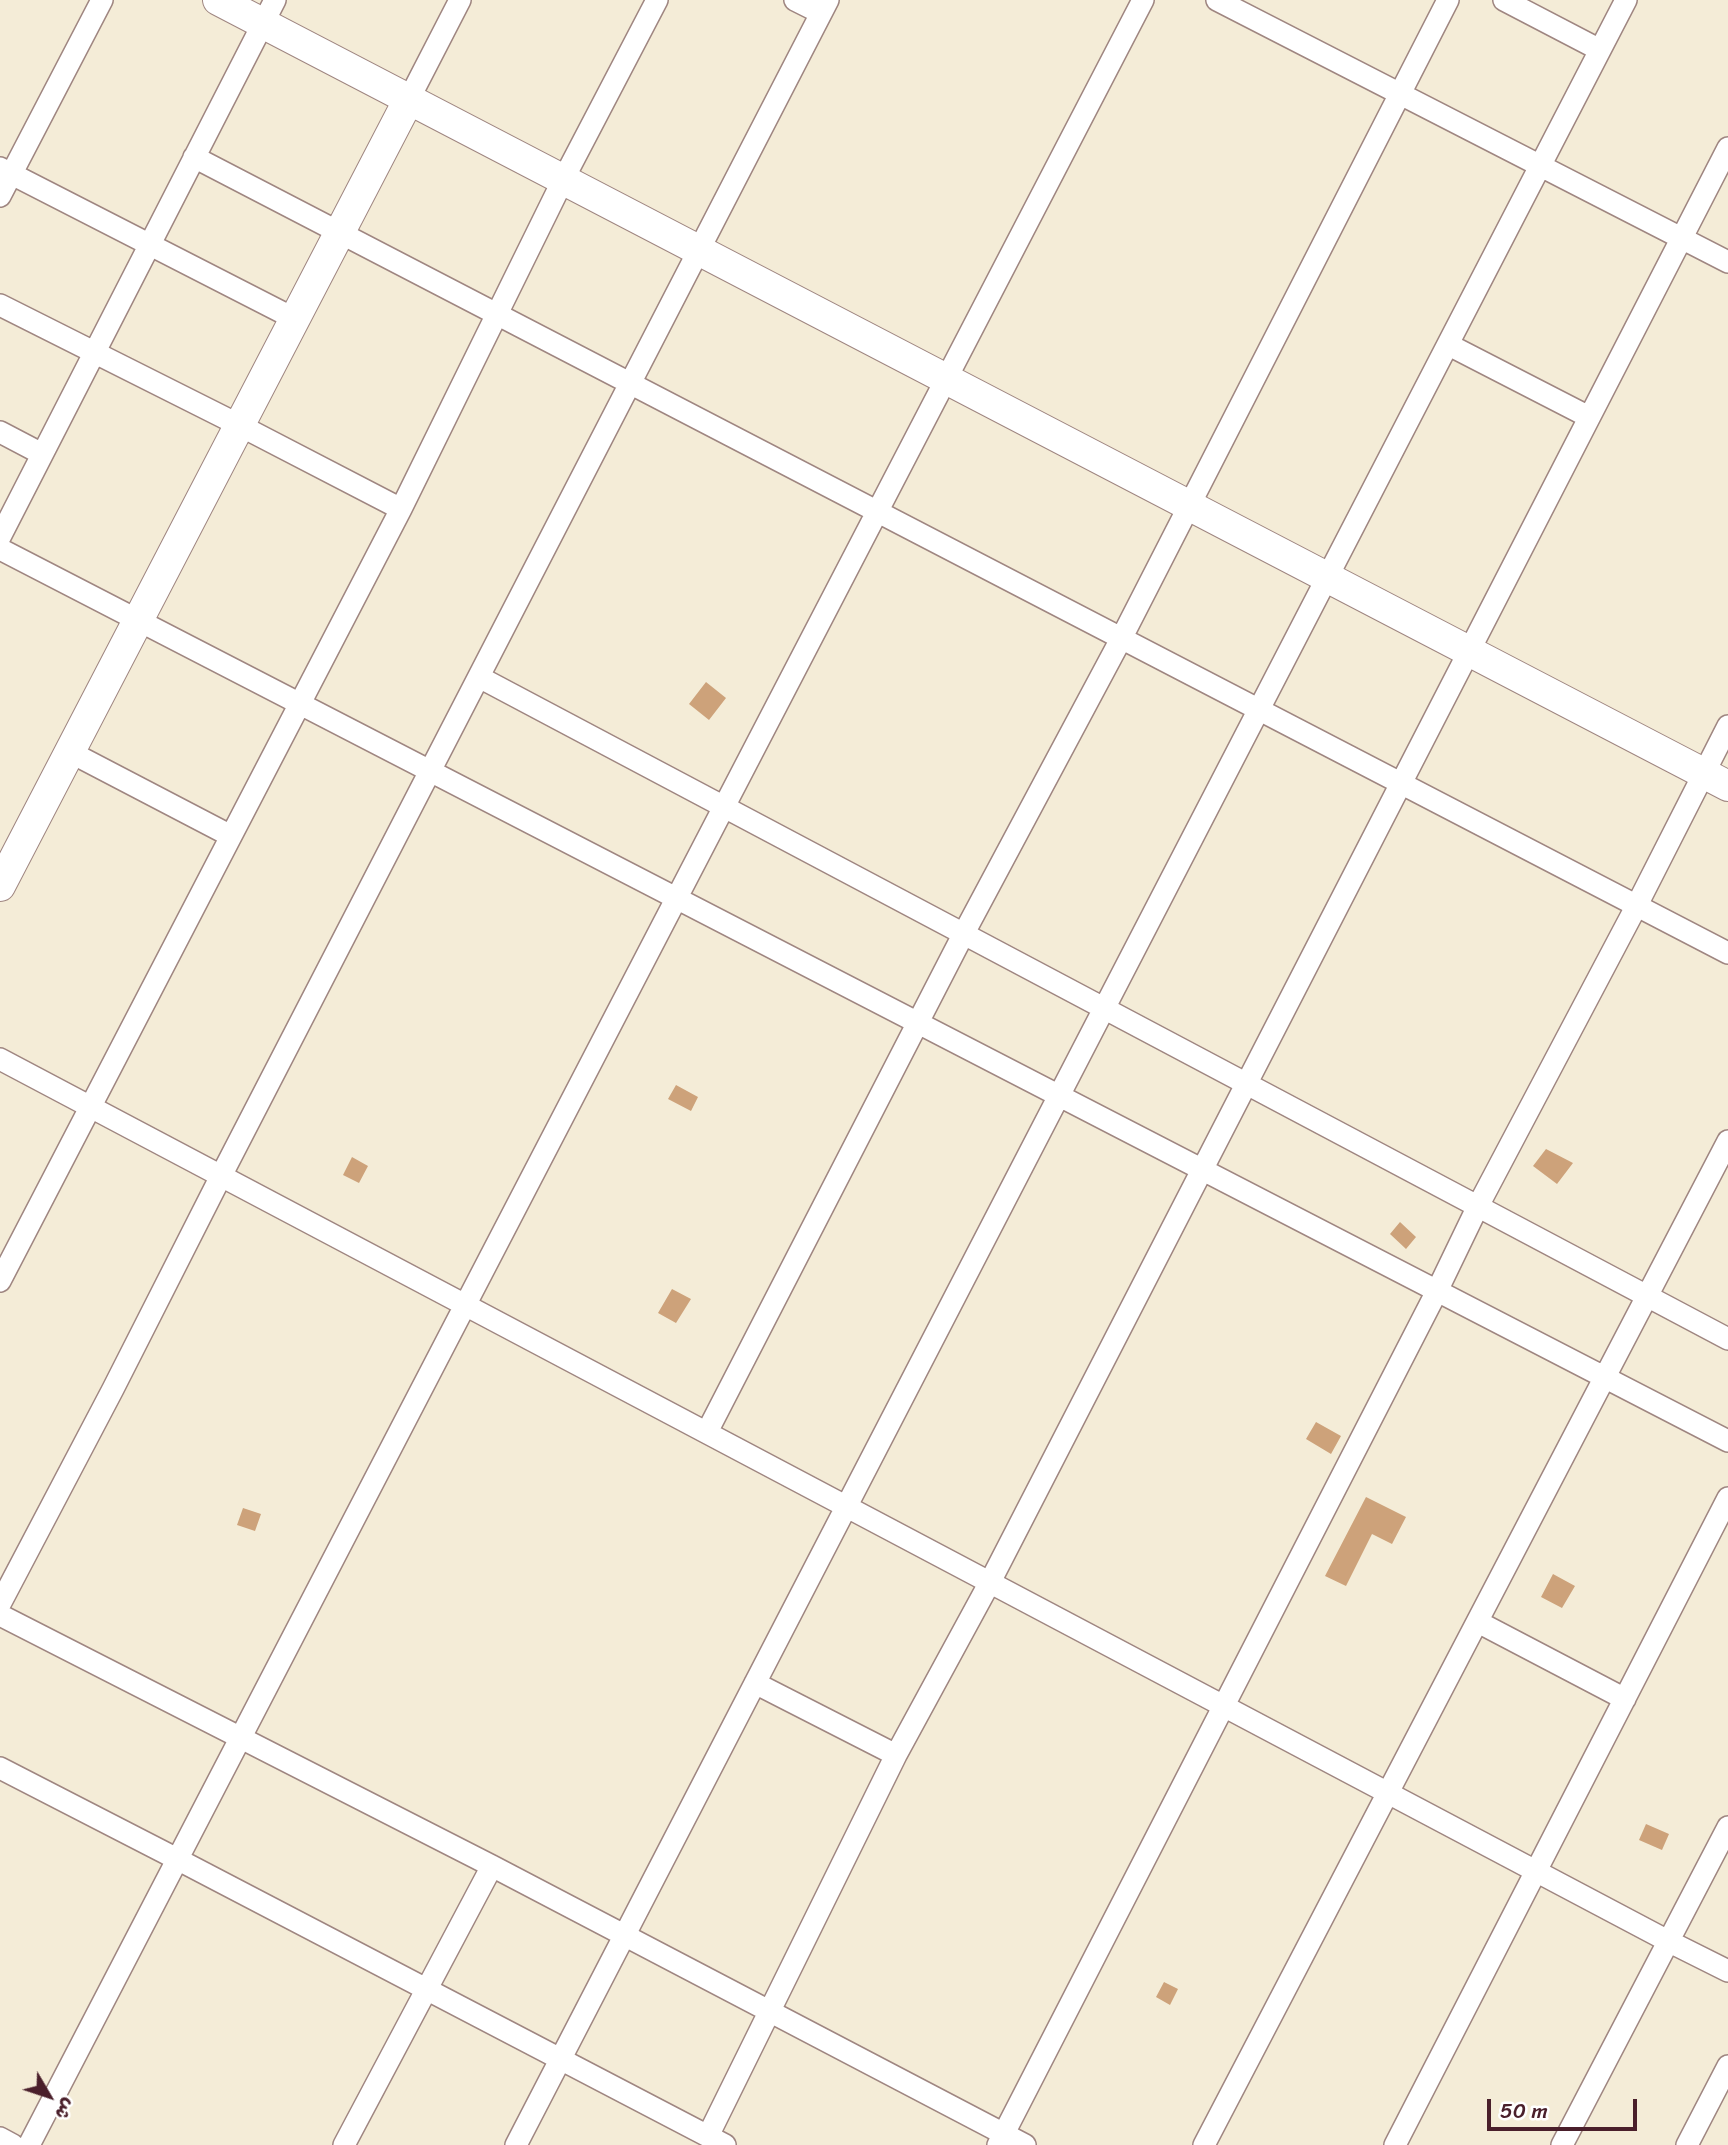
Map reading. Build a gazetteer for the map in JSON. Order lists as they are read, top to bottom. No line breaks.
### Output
{"scale_bar":"50 m","north":"bottom right"}
